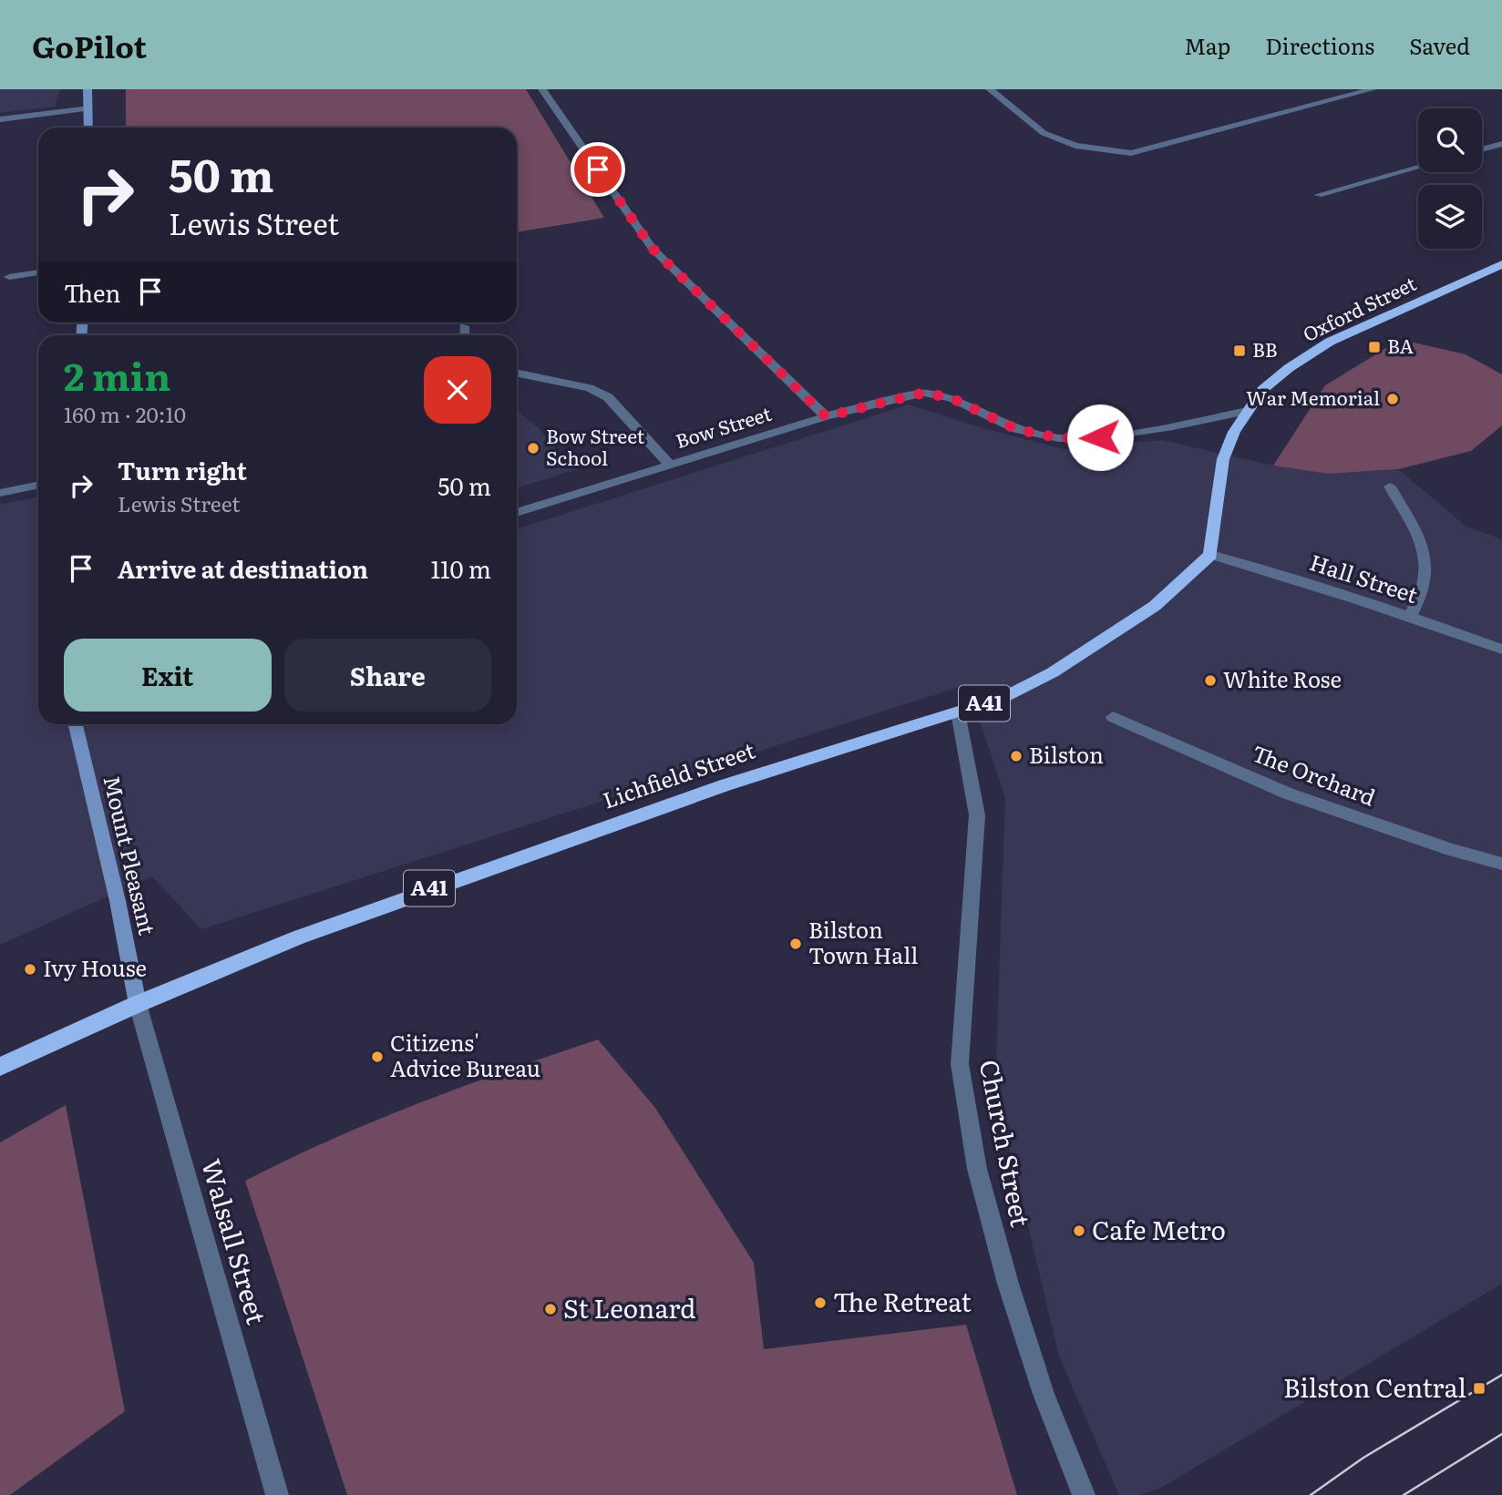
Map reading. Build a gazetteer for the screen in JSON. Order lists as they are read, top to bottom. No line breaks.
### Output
{"streets":{"highway":["Oxford Street","A41","Lichfield Street"],"main road":["Mount Pleasant"],"street":["Bow Street","Hall Street","The Orchard","Church Street","Walsall Street"]},"crossings":[["Oxford Street","Bow Street"],["Oxford Street","Hall Street"],["Oxford Street","Lichfield Street"],["Hall Street","Lichfield Street"],["A41","Lichfield Street"],["A41","Mount Pleasant"],["A41","Walsall Street"],["Lichfield Street","Mount Pleasant"],["Lichfield Street","Church Street"],["Lichfield Street","Walsall Street"],["Mount Pleasant","Walsall Street"]],"places":{"transit":["BA","BB","Bilston Central"],"other":["War Memorial","Bow Street School","White Rose","Bilston","Bilston Town Hall","Ivy House","Citizens' Advice Bureau","Cafe Metro","The Retreat","St Leonard"]},"page":{"header":"GoPilot","nav":["Map","Directions","Saved"],"turn":["50 m","Lewis Street"],"then":"Then","heading":["2 min","160 m · 20:10"],"list":[{"name":"Turn right","note":"Lewis Street","value":"50 m"},{"name":"Arrive at destination","value":"110 m"}],"buttons":["Exit","Share"]}}
